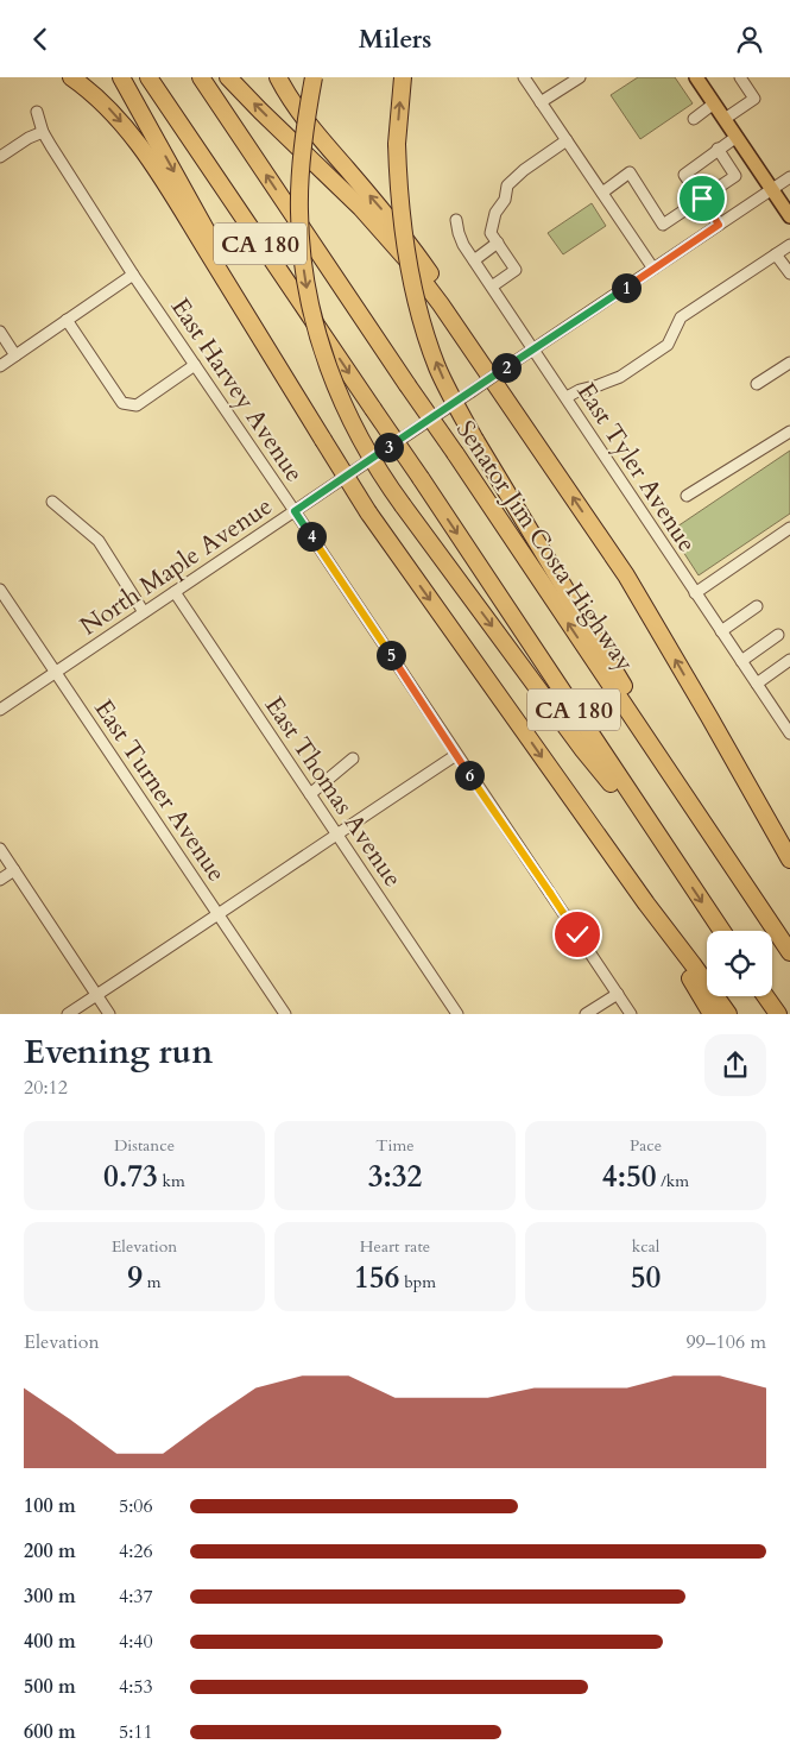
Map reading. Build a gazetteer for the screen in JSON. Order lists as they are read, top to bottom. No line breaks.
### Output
{"streets":{"highway":["CA 180","Senator Jim Costa Highway"],"street":["East Harvey Avenue","East Tyler Avenue","North Maple Avenue","East Turner Avenue","East Thomas Avenue"]},"crossings":[["East Harvey Avenue","North Maple Avenue"],["East Tyler Avenue","North Maple Avenue"],["North Maple Avenue","East Turner Avenue"],["North Maple Avenue","East Thomas Avenue"]],"page":{"header":"Milers","pins":["1","2","3","4","5","6"],"heading":["Evening run","20:12"],"stats":[["Distance","0.73 km"],["Time","3:32"],["Pace","4:50 /km"],["Elevation","9 m"],["Heart rate","156 bpm"],["kcal","50"]],"chart":["Elevation","99–106 m"],"list":[{"name":"100 m","note":"5:06"},{"name":"200 m","note":"4:26"},{"name":"300 m","note":"4:37"},{"name":"400 m","note":"4:40"},{"name":"500 m","note":"4:53"},{"name":"600 m","note":"5:11"}]}}
